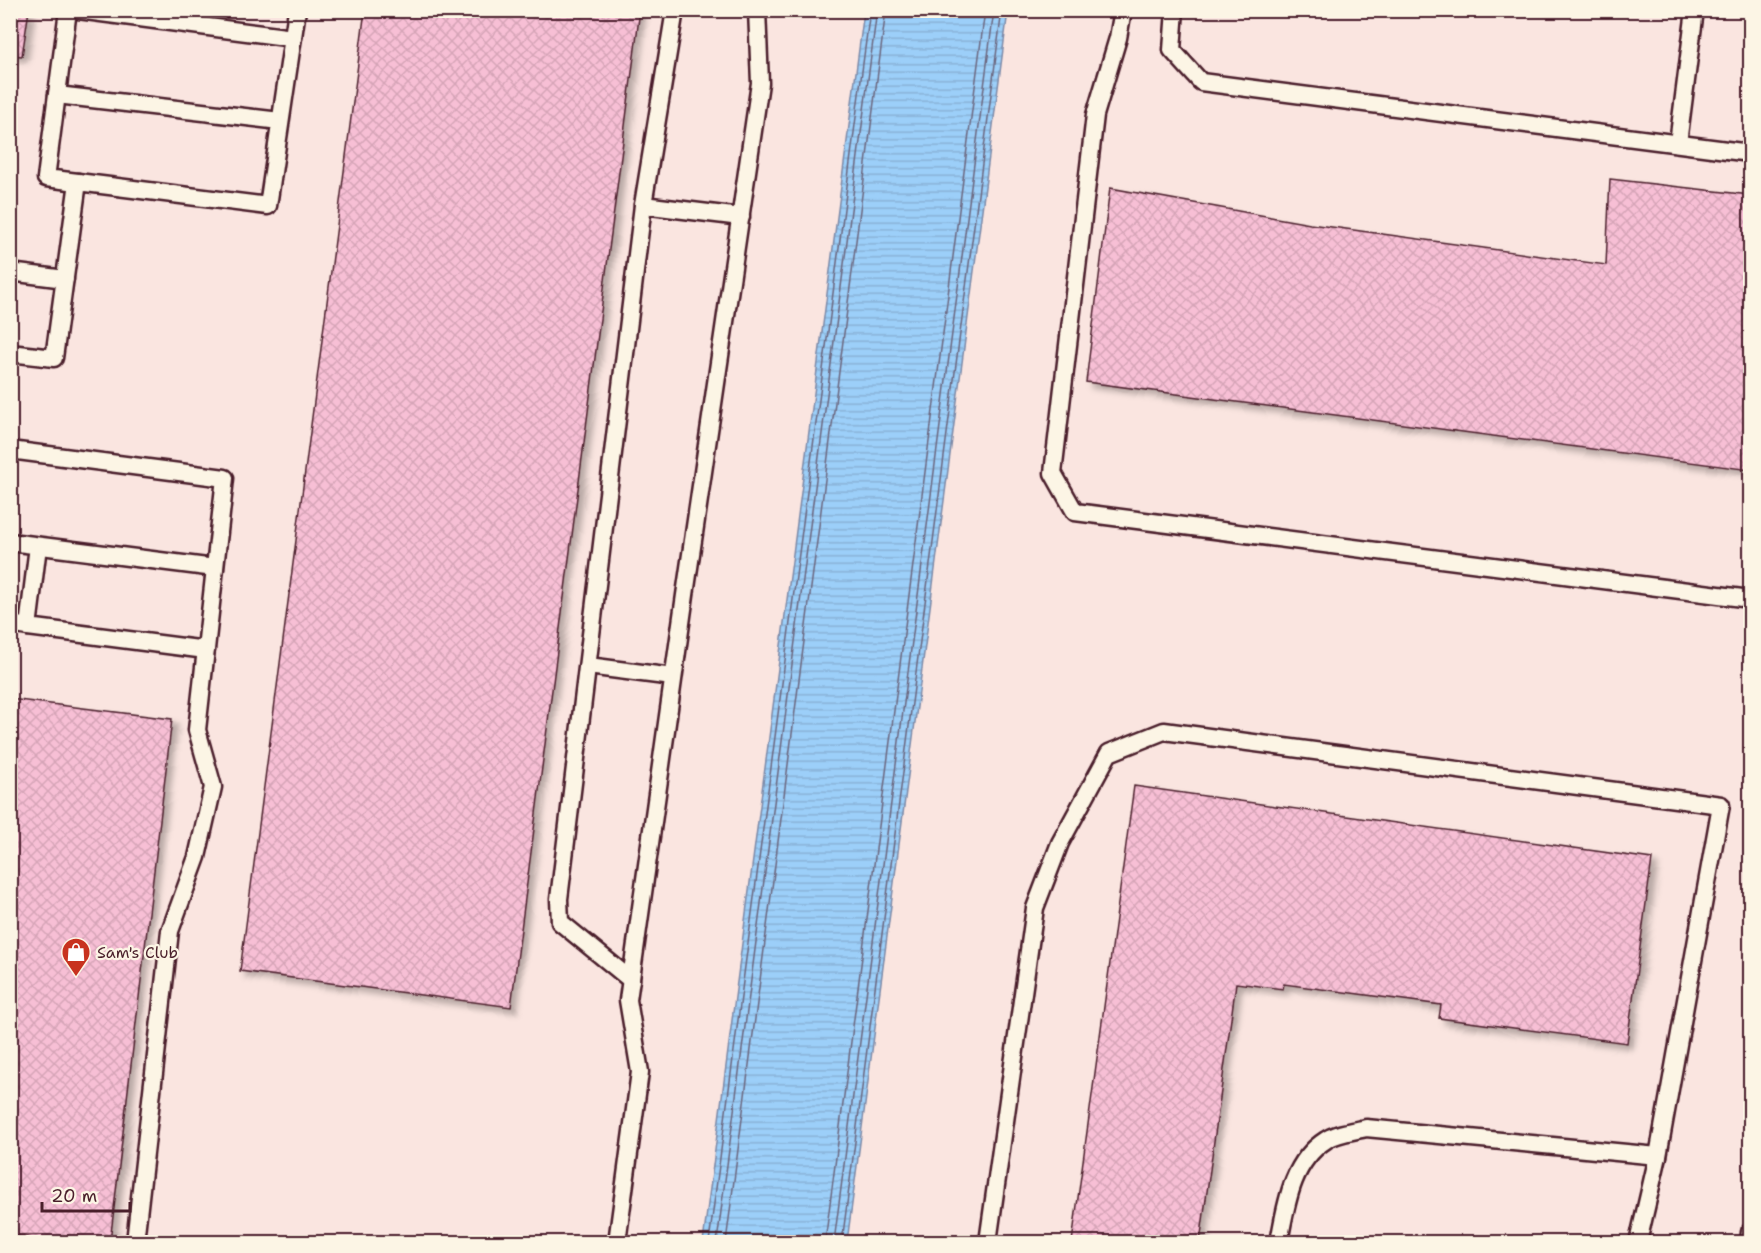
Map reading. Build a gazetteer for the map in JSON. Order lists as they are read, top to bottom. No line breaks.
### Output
{"places":{"shop":["Sam's Club"]},"scale_bar":"20 m"}
